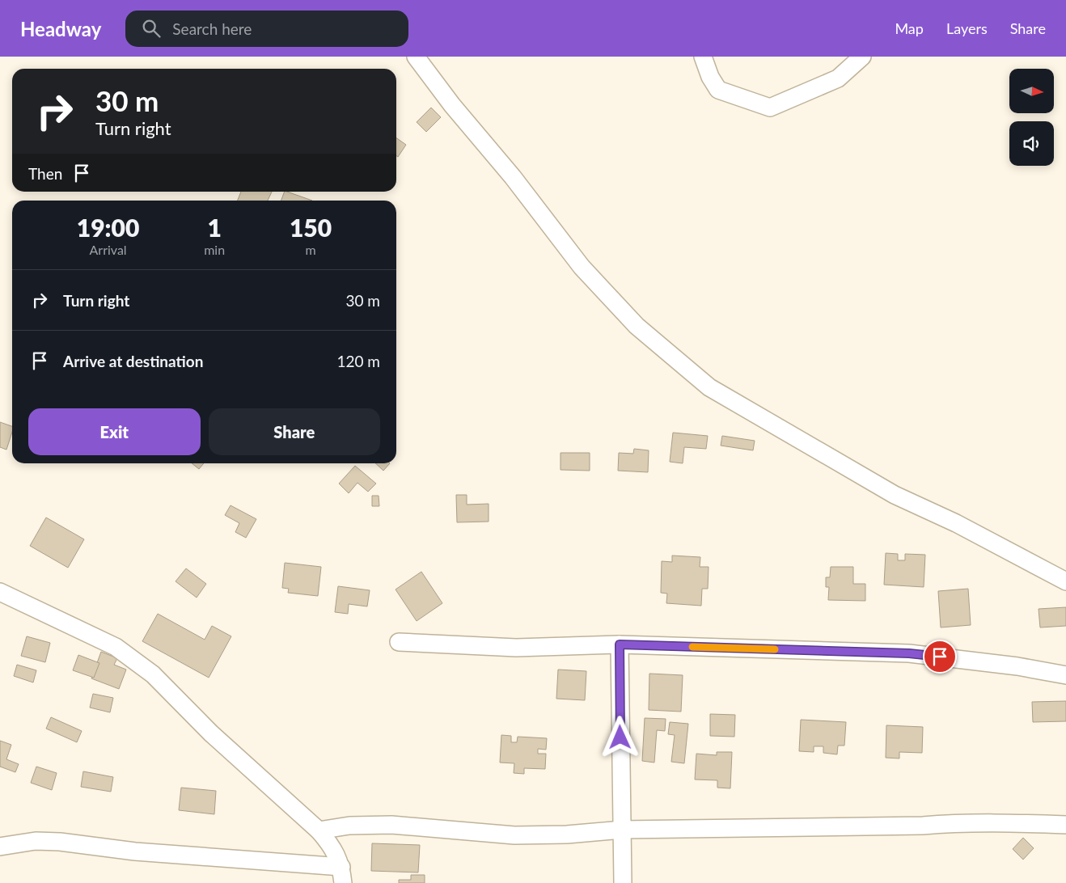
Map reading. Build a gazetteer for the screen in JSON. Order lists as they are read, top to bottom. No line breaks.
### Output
{"north":"right","page":{"header":"Headway","search":"Search here","nav":["Map","Layers","Share"],"turn":["30 m","Turn right"],"then":"Then","eta":["19:00","Arrival","1","min","150","m"],"list":[{"name":"Turn right","value":"30 m"},{"name":"Arrive at destination","value":"120 m"}],"buttons":["Exit","Share"]}}
